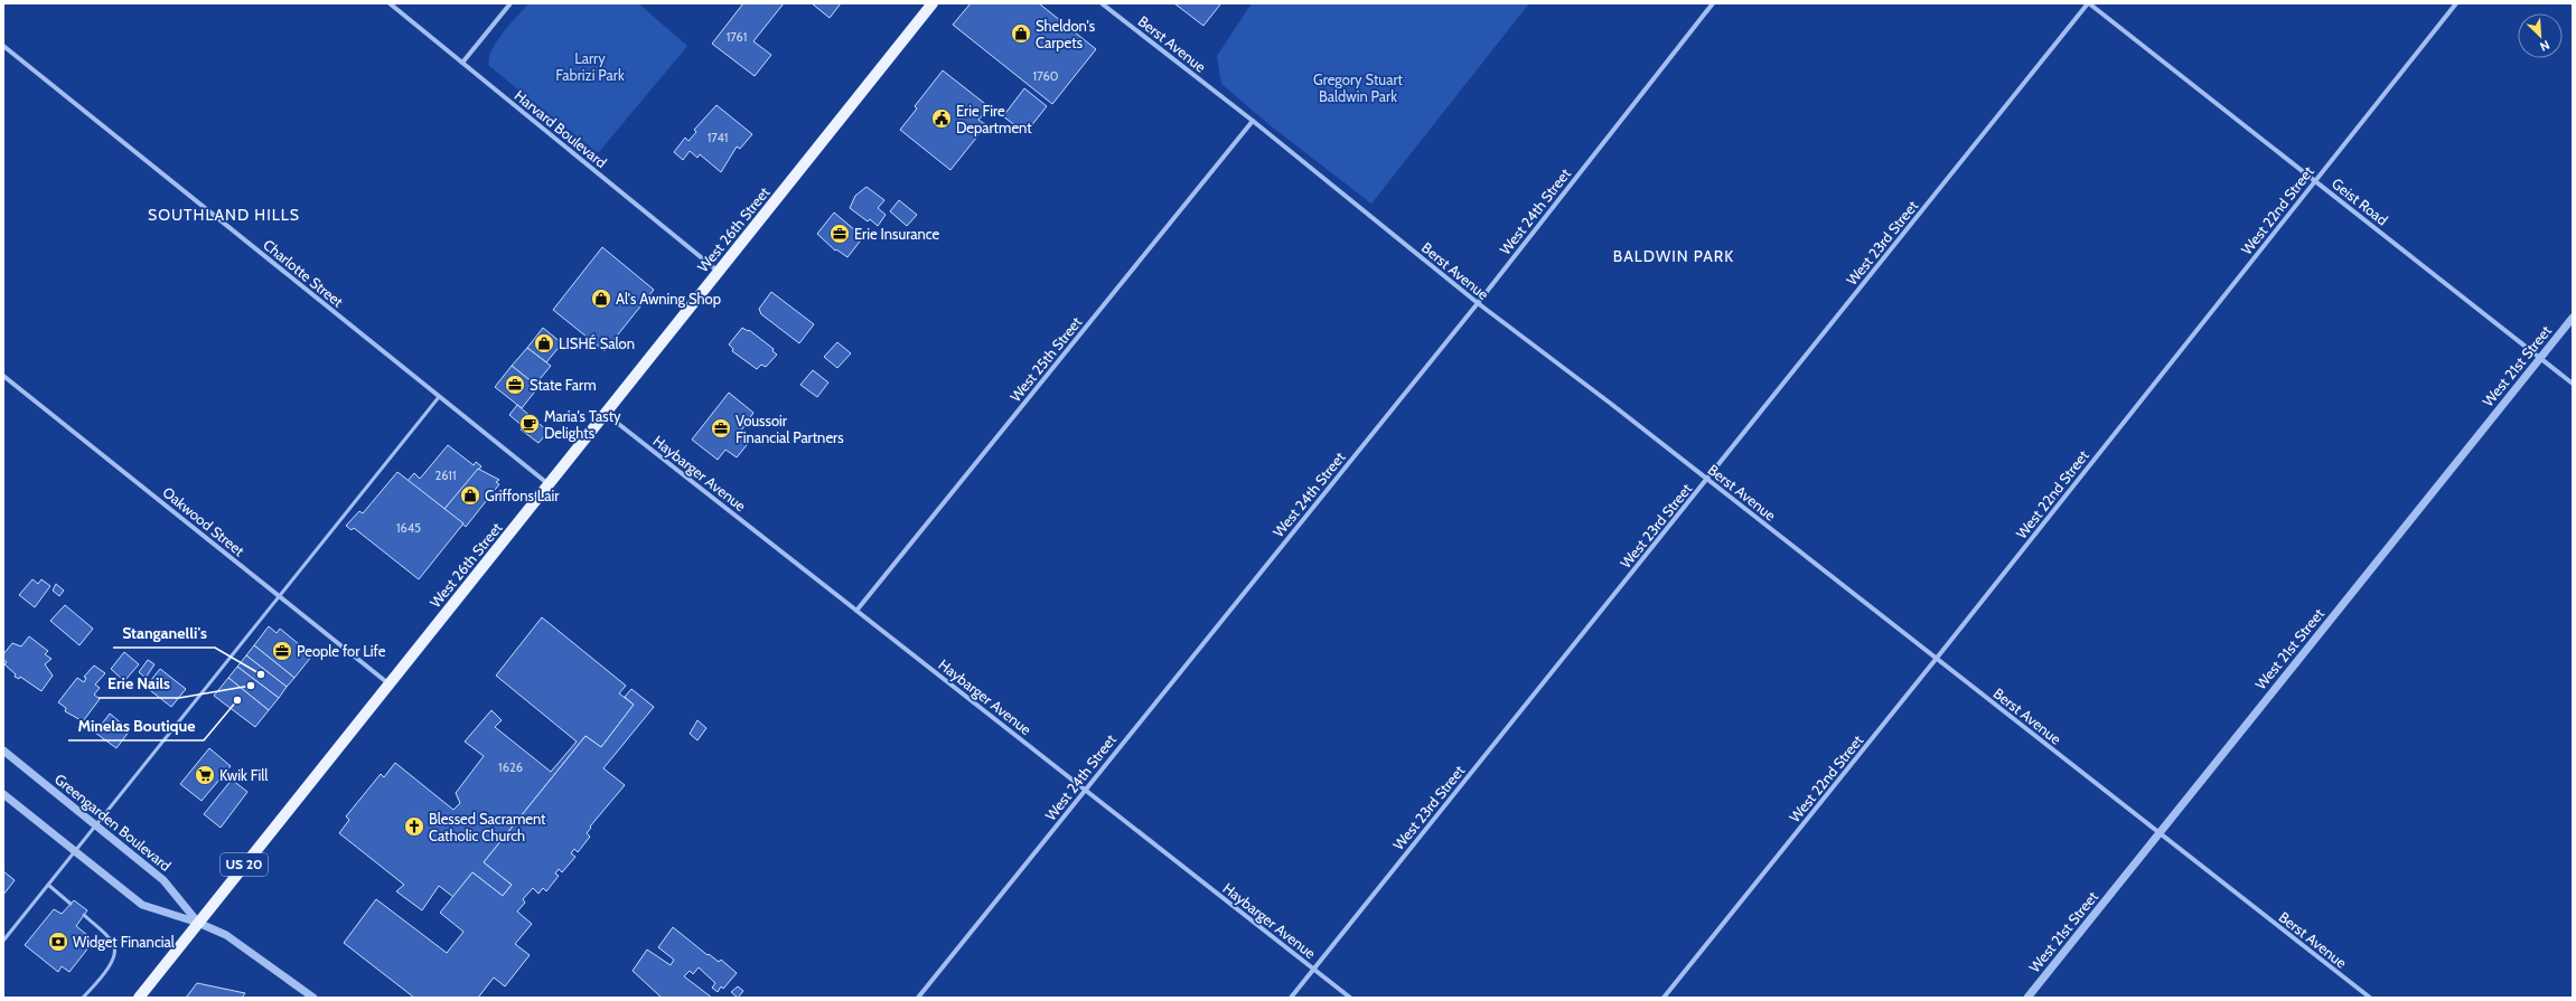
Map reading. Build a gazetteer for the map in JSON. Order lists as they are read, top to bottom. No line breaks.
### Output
{"streets":{"main road":["West 26th Street","US 20"],"street":["Berst Avenue","Harvard Boulevard","Geist Road","West 22nd Street","West 24th Street","West 23rd Street","Charlotte Street","West 25th Street","West 21st Street","Haybarger Avenue","Oakwood Street","Greengarden Boulevard"]},"crossings":[["Berst Avenue","West 22nd Street"],["Berst Avenue","West 24th Street"],["Berst Avenue","West 23rd Street"],["Berst Avenue","West 25th Street"],["Berst Avenue","West 21st Street"],["Harvard Boulevard","West 26th Street"],["Geist Road","West 22nd Street"],["Geist Road","West 23rd Street"],["Geist Road","West 21st Street"],["West 24th Street","Haybarger Avenue"],["West 26th Street","Charlotte Street"],["West 26th Street","Haybarger Avenue"],["West 26th Street","Oakwood Street"],["West 26th Street","Greengarden Boulevard"],["West 23rd Street","Haybarger Avenue"],["West 25th Street","Haybarger Avenue"]],"districts":["SOUTHLAND HILLS","BALDWIN PARK"],"parks":["Larry Fabrizi Park","Gregory Stuart Baldwin Park"],"places":{"shop":["Sheldon's Carpets","Al's Awning Shop","LISHÉ Salon","Griffons Lair"],"public building":["Erie Fire Department"],"office":["Erie Insurance","State Farm","Voussoir Financial Partners","People for Life"],"cafe":["Maria's Tasty Delights"],"other":["Stanganelli's","Erie Nails","Minelas Boutique"],"supermarket":["Kwik Fill"],"church":["Blessed Sacrament Catholic Church"],"bank":["Widget Financial"]},"house_numbers":["1761","1760","1741","2611","1645","1626"],"north":"bottom right"}
